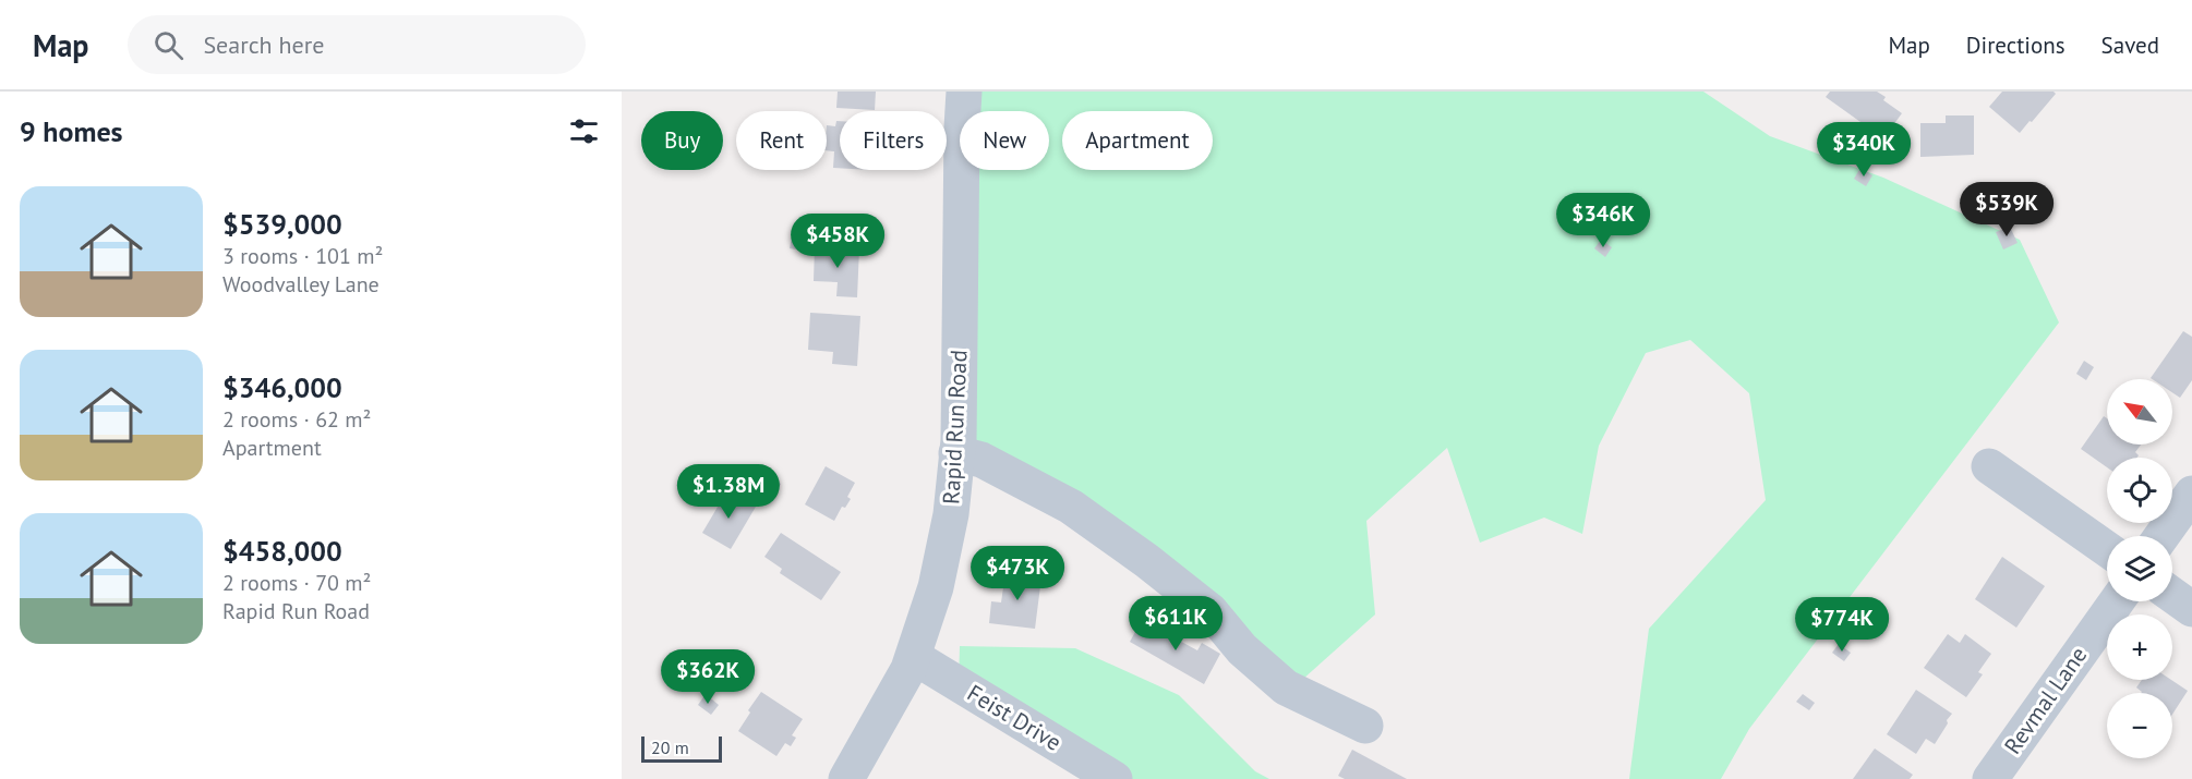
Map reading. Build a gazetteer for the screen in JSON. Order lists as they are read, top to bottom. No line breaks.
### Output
{"streets":{"street":["Rapid Run Road","Revmal Lane","Feist Drive"]},"crossings":[["Rapid Run Road","Feist Drive"]],"scale_bar":"20 m","north":"top left","page":{"header":"Map","search":"Search here","nav":["Map","Directions","Saved"],"heading":"9 homes","chip":["Buy","Rent","Filters","New","Apartment"],"price":["$340K","$539K","$346K","$458K","$1.38M","$473K","$611K","$774K","$362K"],"list":[{"name":"$539,000","note":"3 rooms · 101 m² · Woodvalley Lane"},{"name":"$346,000","note":"2 rooms · 62 m² · Apartment"},{"name":"$458,000","note":"2 rooms · 70 m² · Rapid Run Road"}],"map_buttons":["+","−"],"scale":"20 m"}}
